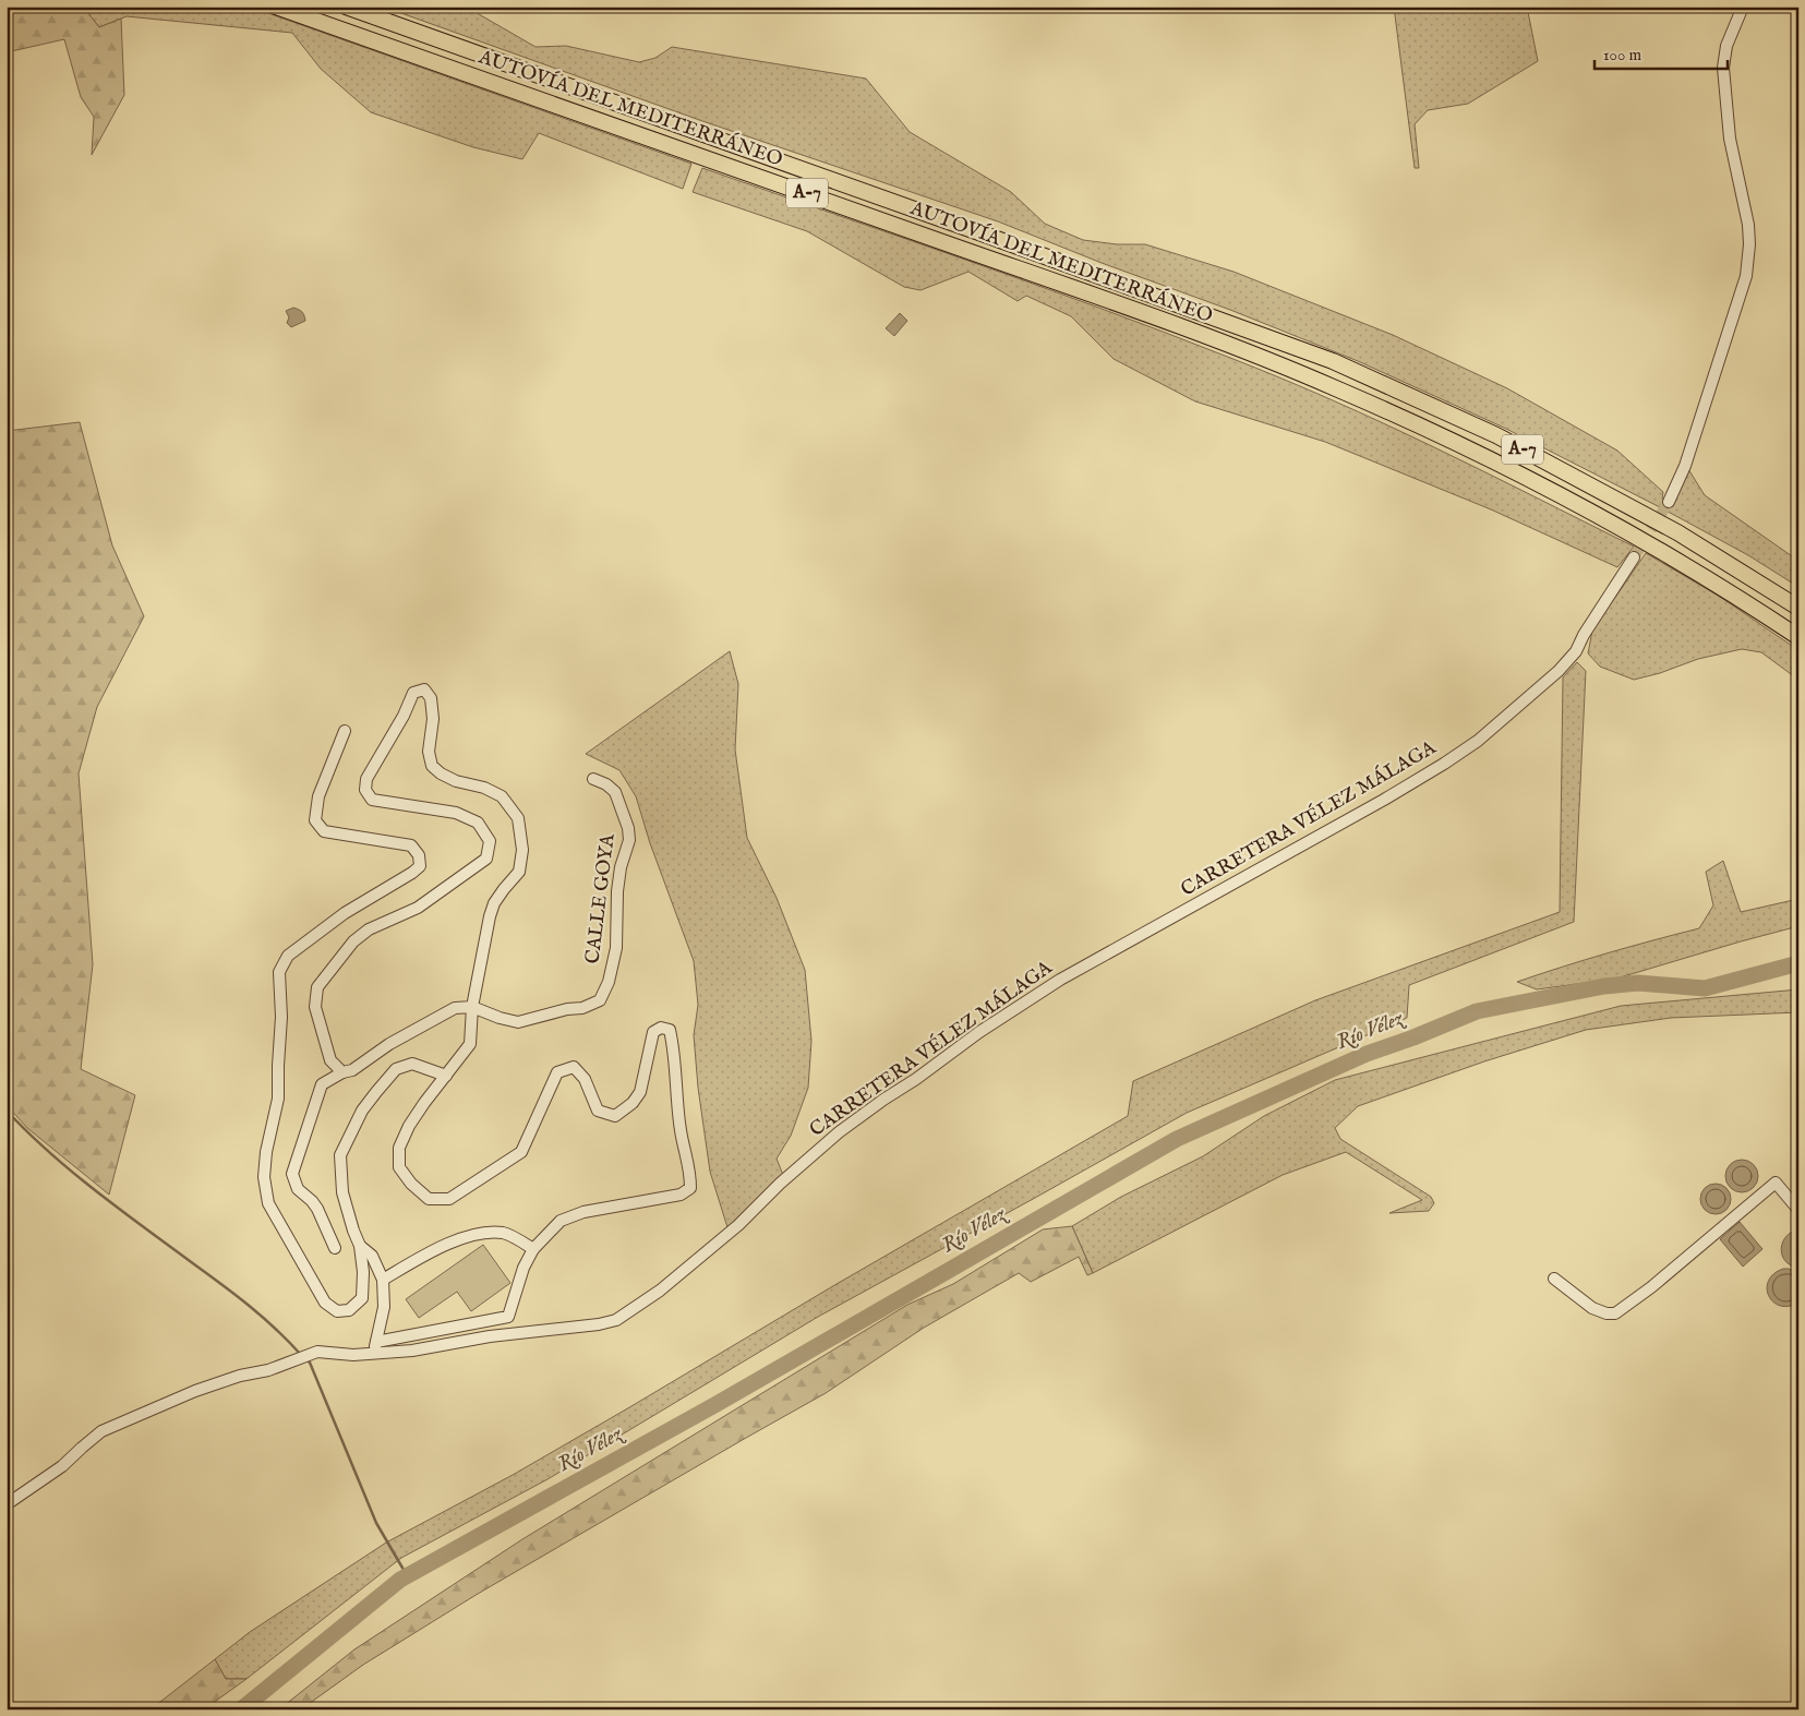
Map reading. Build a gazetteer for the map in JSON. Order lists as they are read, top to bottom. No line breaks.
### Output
{"streets":{"highway":["AUTOVÍA DEL MEDITERRÁNEO","A-7"],"street":["CARRETERA VÉLEZ MÁLAGA","CALLE GOYA"]},"water":["Río Vélez"],"scale_bar":"100 m"}
